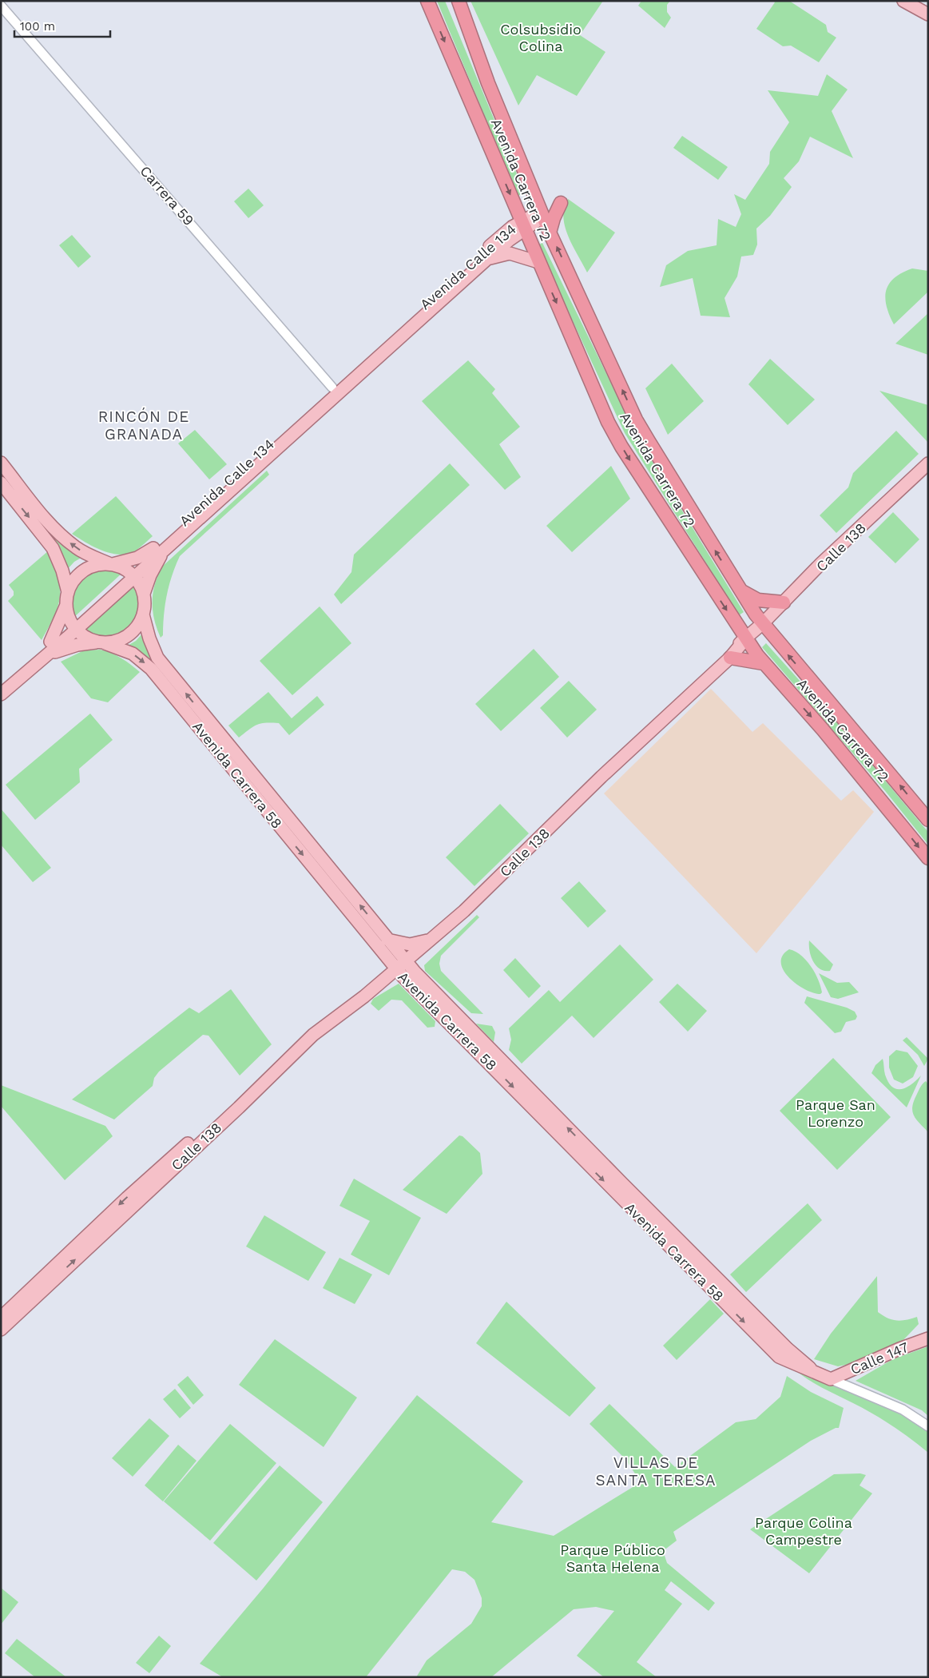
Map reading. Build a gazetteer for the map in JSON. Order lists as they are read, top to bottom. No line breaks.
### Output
{"streets":{"highway":["Avenida Carrera 72"],"main road":["Avenida Calle 134","Calle 138","Avenida Carrera 58","Calle 147"],"street":["Carrera 59"]},"crossings":[["Avenida Carrera 72","Avenida Calle 134"],["Avenida Carrera 72","Calle 138"],["Carrera 59","Avenida Calle 134"],["Avenida Calle 134","Avenida Carrera 58"],["Calle 138","Avenida Carrera 58"],["Avenida Carrera 58","Calle 147"]],"districts":["RINCÓN DE GRANADA","VILLAS DE SANTA TERESA"],"parks":["Colsubsidio Colina","Parque San Lorenzo","Parque Colina Campestre","Parque Público Santa Helena"],"scale_bar":"100 m"}
